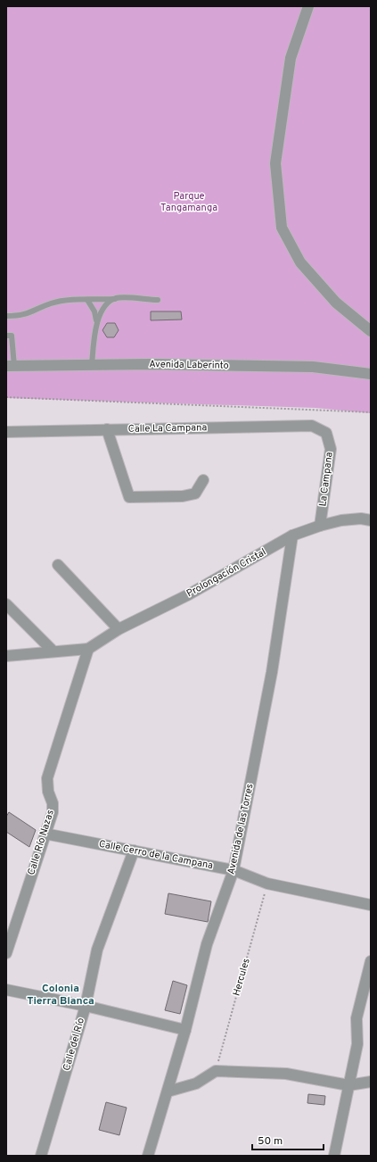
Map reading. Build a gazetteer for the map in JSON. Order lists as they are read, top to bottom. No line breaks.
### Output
{"streets":{"street":["Avenida Laberinto","Calle La Campana","La Campana","Prolongación Cristal","Avenida de las Torres","Calle Río Nazas","Calle Cerro de la Campana","Calle del Río"],"path":["Hercules"]},"crossings":[["Calle La Campana","La Campana"],["La Campana","Prolongación Cristal"],["Prolongación Cristal","Avenida de las Torres"],["Prolongación Cristal","Calle Río Nazas"],["Avenida de las Torres","Calle Cerro de la Campana"],["Calle Río Nazas","Calle Cerro de la Campana"],["Calle Cerro de la Campana","Hercules"],["Calle Cerro de la Campana","Calle del Río"]],"districts":["Colonia Tierra Blanca"],"parks":["Parque Tangamanga"],"scale_bar":"50 m"}
